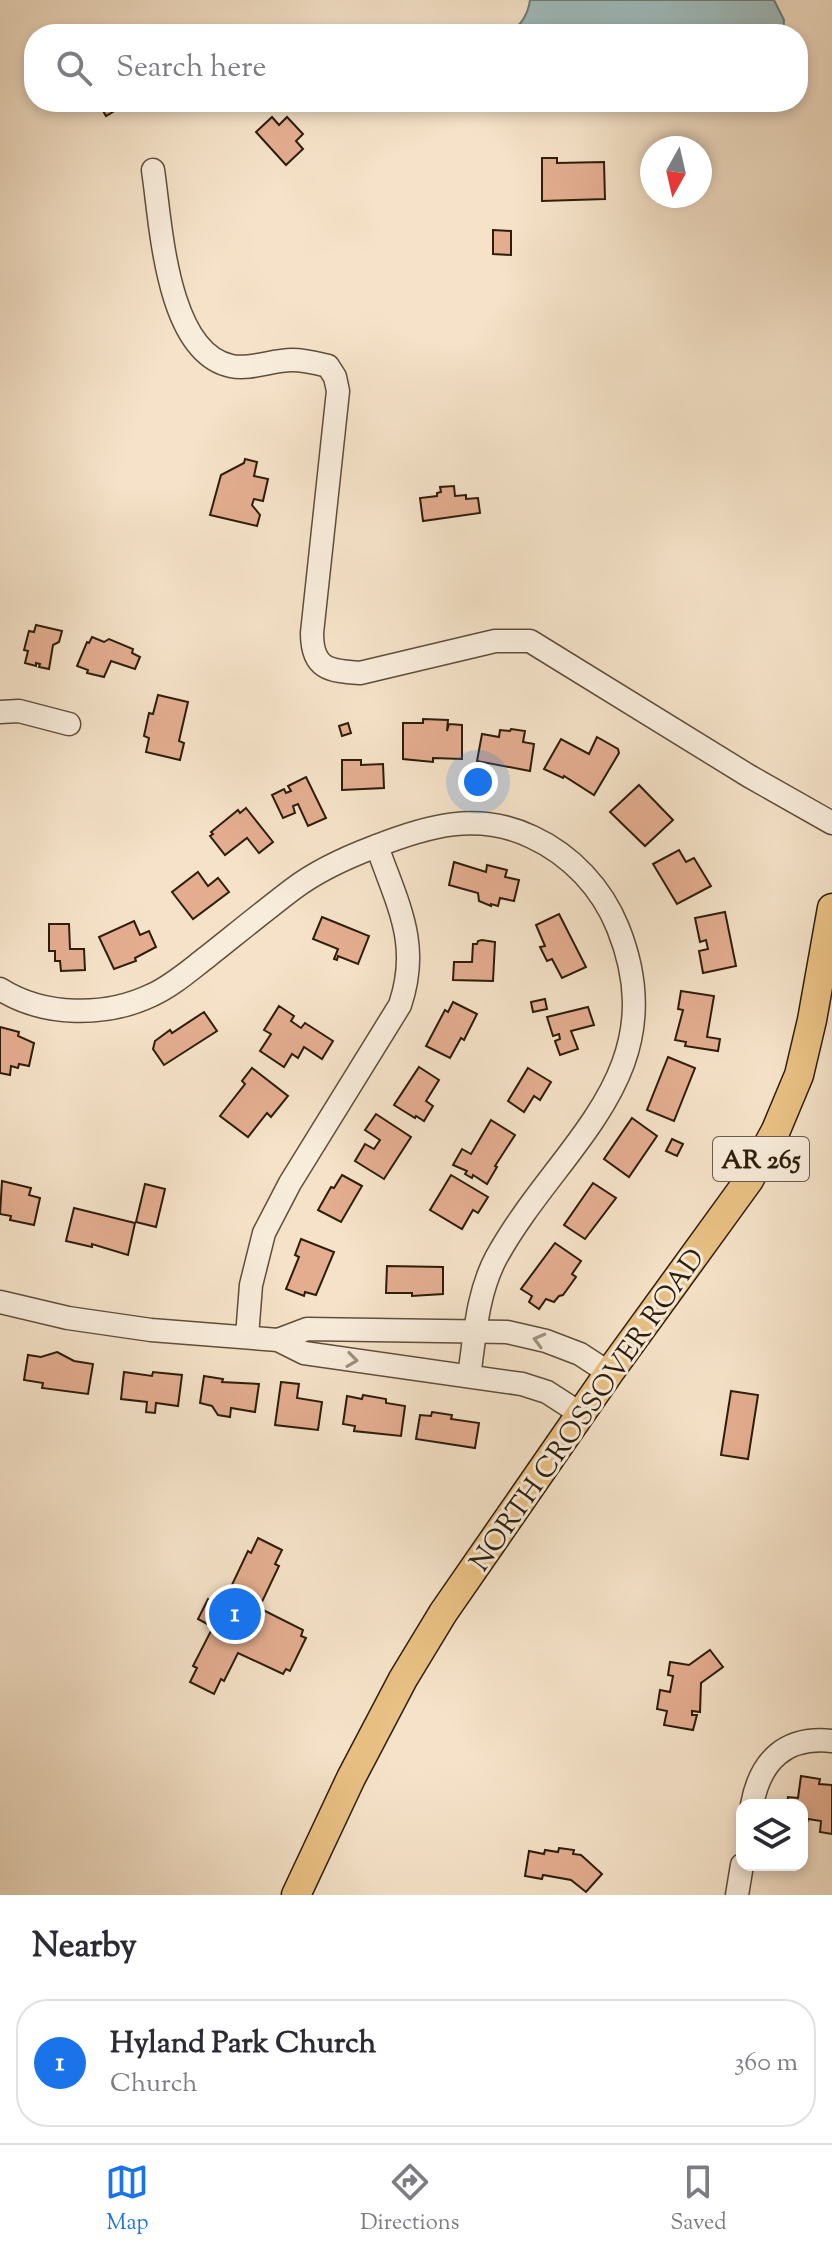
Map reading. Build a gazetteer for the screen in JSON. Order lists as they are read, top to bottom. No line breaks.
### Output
{"streets":{"main road":["AR 265","NORTH CROSSOVER ROAD"]},"north":"bottom","page":{"search":"Search here","pins":"1","heading":"Nearby","list":[{"mark":"1","name":"Hyland Park Church","note":"Church","value":"360 m"}],"nav":["Map","Directions","Saved"]}}
